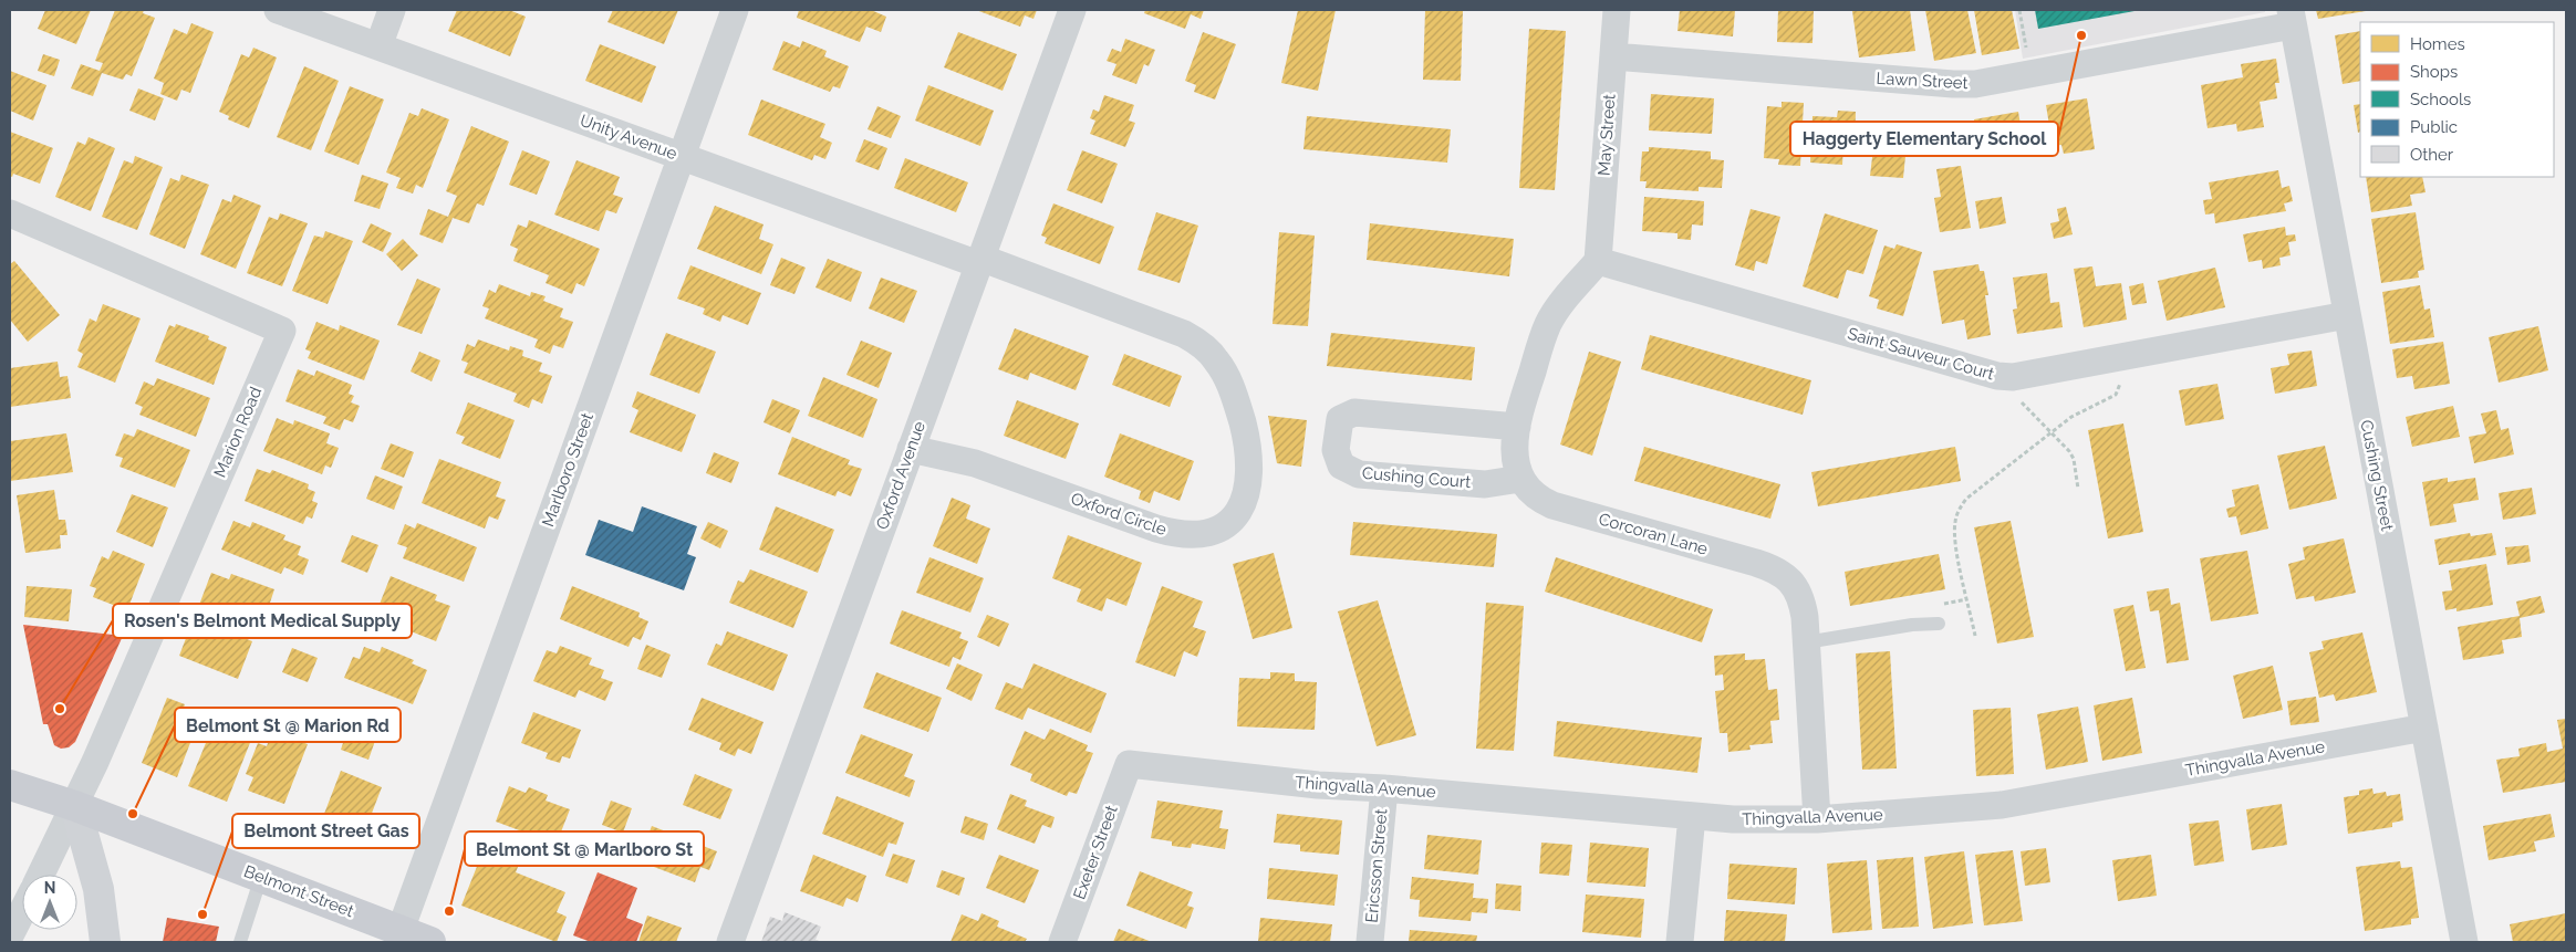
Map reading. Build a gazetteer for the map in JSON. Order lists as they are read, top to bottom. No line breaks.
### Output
{"streets":{"main road":["Belmont Street"],"street":["Lawn Street","May Street","Unity Avenue","Saint Sauveur Court","Marion Road","Marlboro Street","Oxford Avenue","Cushing Street","Cushing Court","Oxford Circle","Corcoran Lane","Thingvalla Avenue","Exeter Street","Ericsson Street"]},"crossings":[["Lawn Street","May Street"],["Lawn Street","Cushing Street"],["May Street","Saint Sauveur Court"],["Unity Avenue","Marlboro Street"],["Unity Avenue","Oxford Avenue"],["Unity Avenue","Oxford Circle"],["Saint Sauveur Court","Cushing Street"],["Marion Road","Belmont Street"],["Marlboro Street","Belmont Street"],["Oxford Avenue","Oxford Circle"],["Cushing Street","Thingvalla Avenue"],["Cushing Court","Corcoran Lane"],["Corcoran Lane","Thingvalla Avenue"],["Thingvalla Avenue","Exeter Street"],["Thingvalla Avenue","Ericsson Street"]],"places":["Haggerty Elementary School","Rosen's Belmont Medical Supply","Belmont St @ Marion Rd","Belmont St @ Marlboro St","Belmont Street Gas"],"legend":["Homes","Shops","Schools","Public","Other"],"north":"top"}
